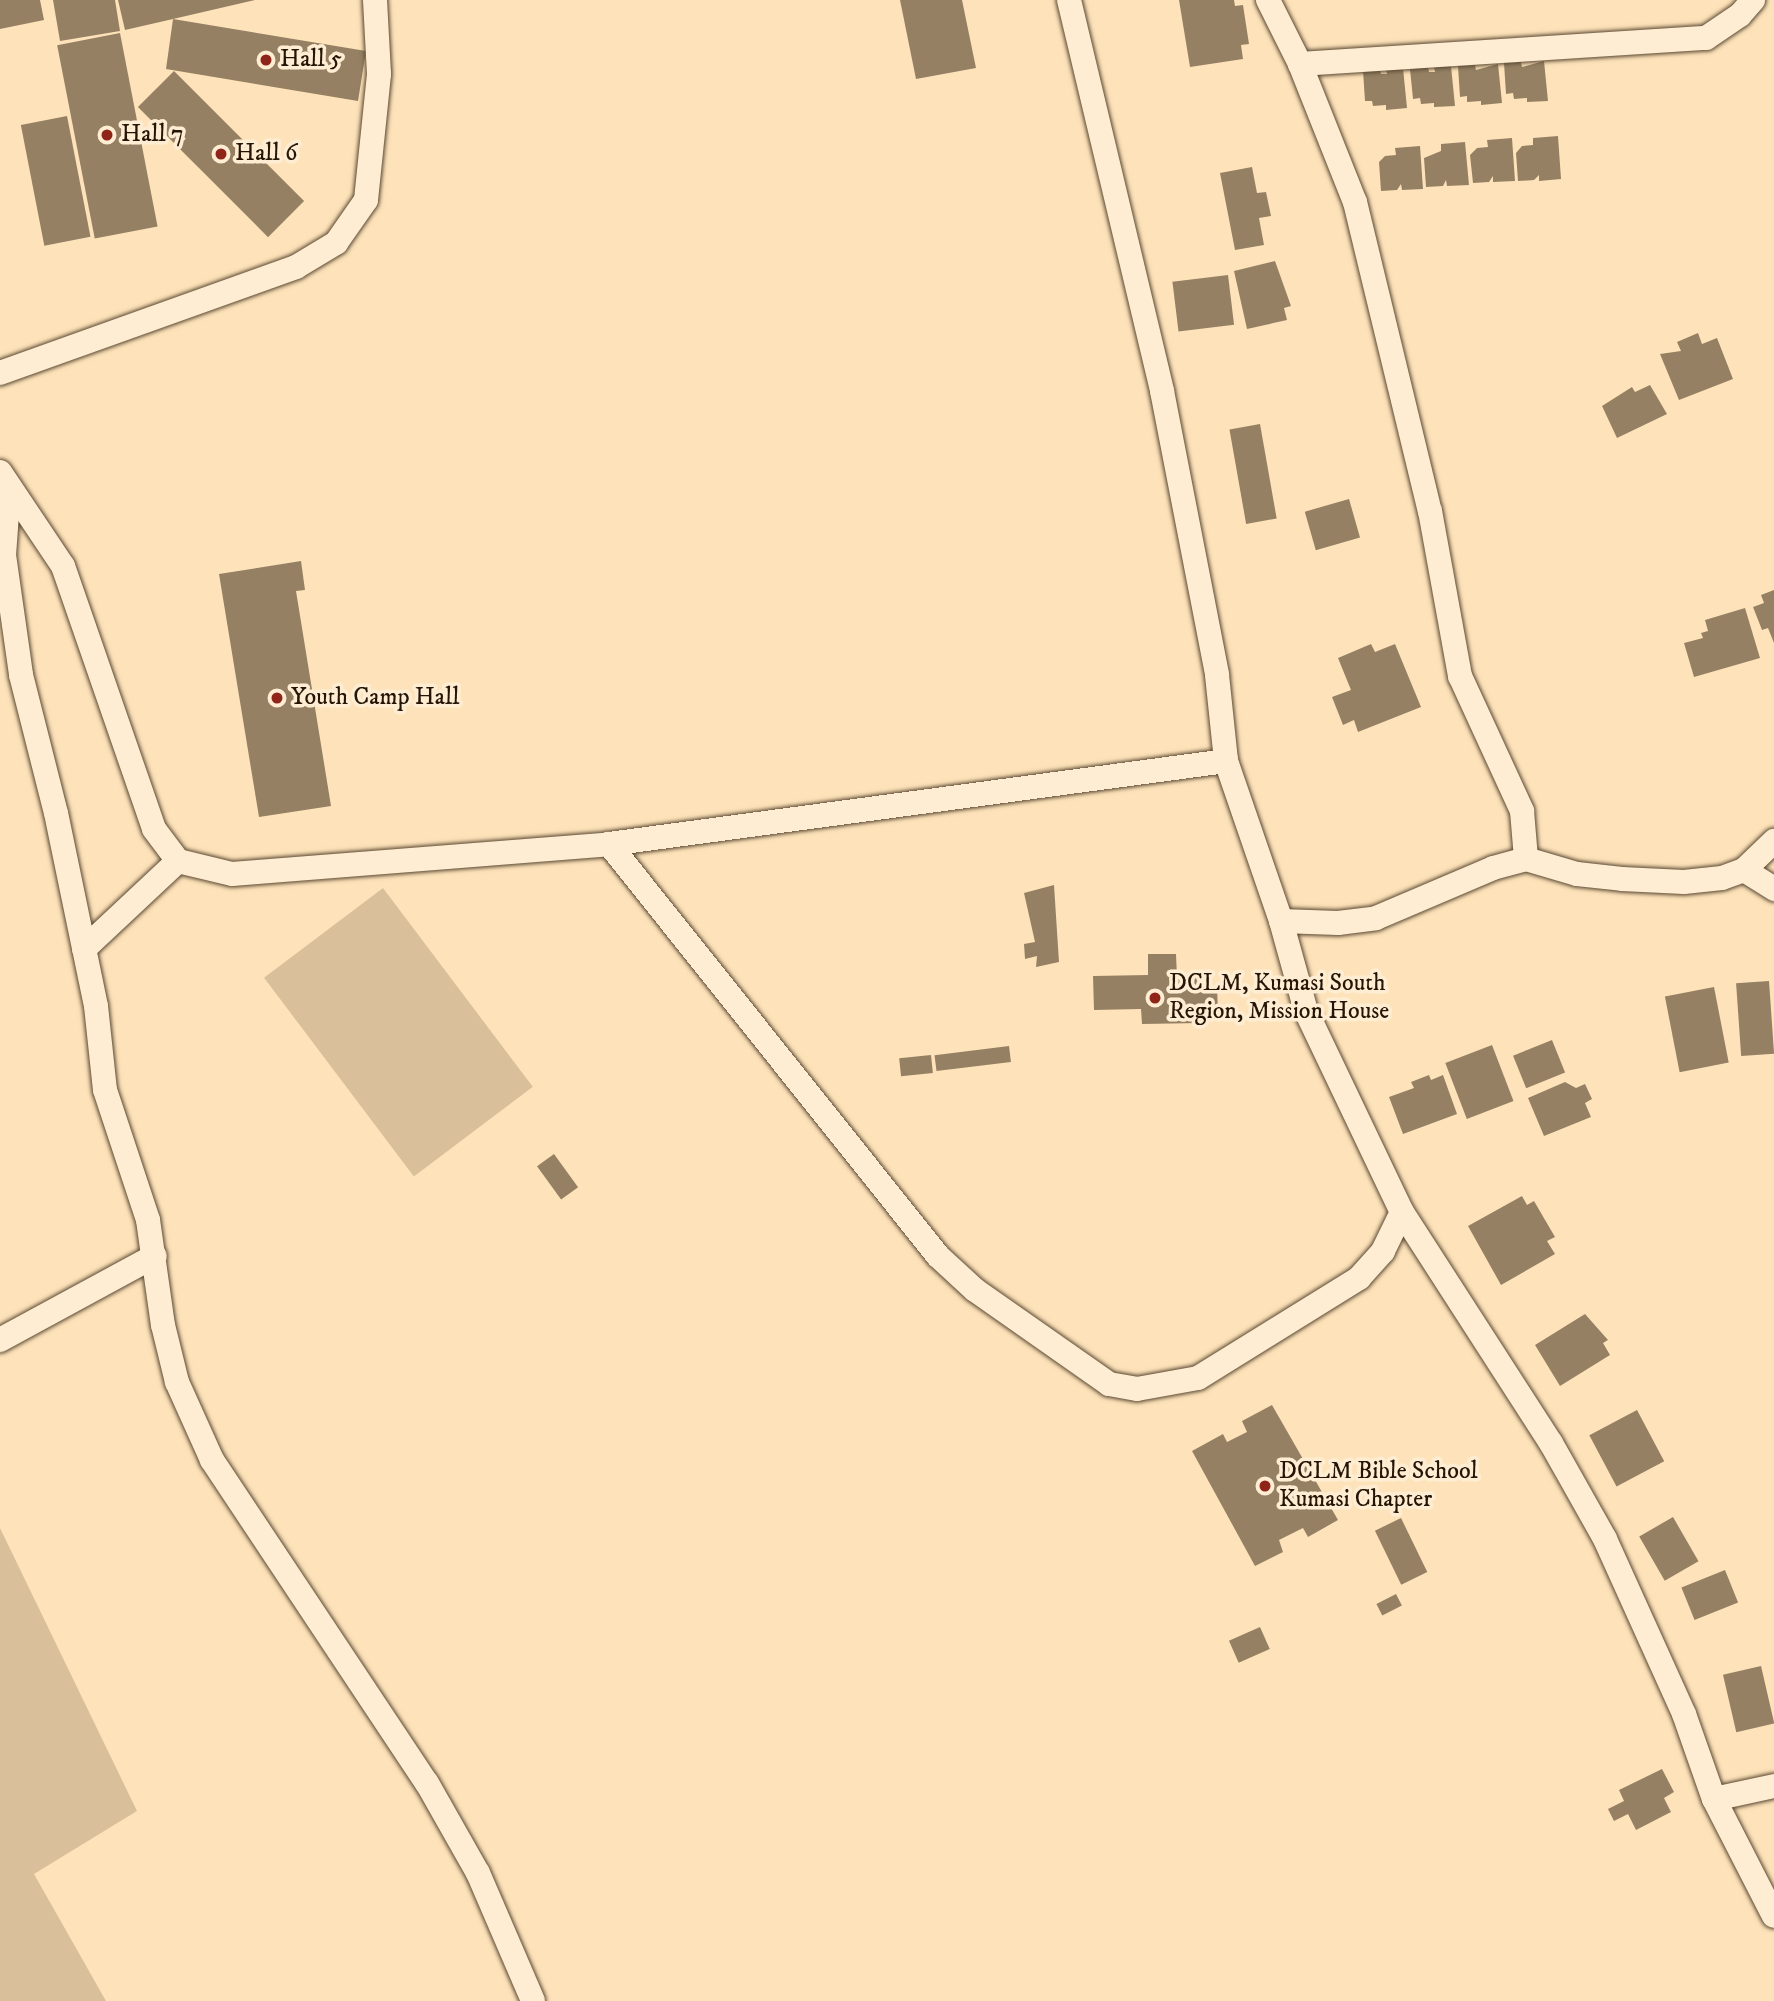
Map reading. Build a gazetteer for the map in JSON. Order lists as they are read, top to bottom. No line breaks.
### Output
{"places":["Hall 5","Hall 7","Hall 6","Youth Camp Hall","DCLM, Kumasi South Region, Mission House","DCLM Bible School Kumasi Chapter"]}
